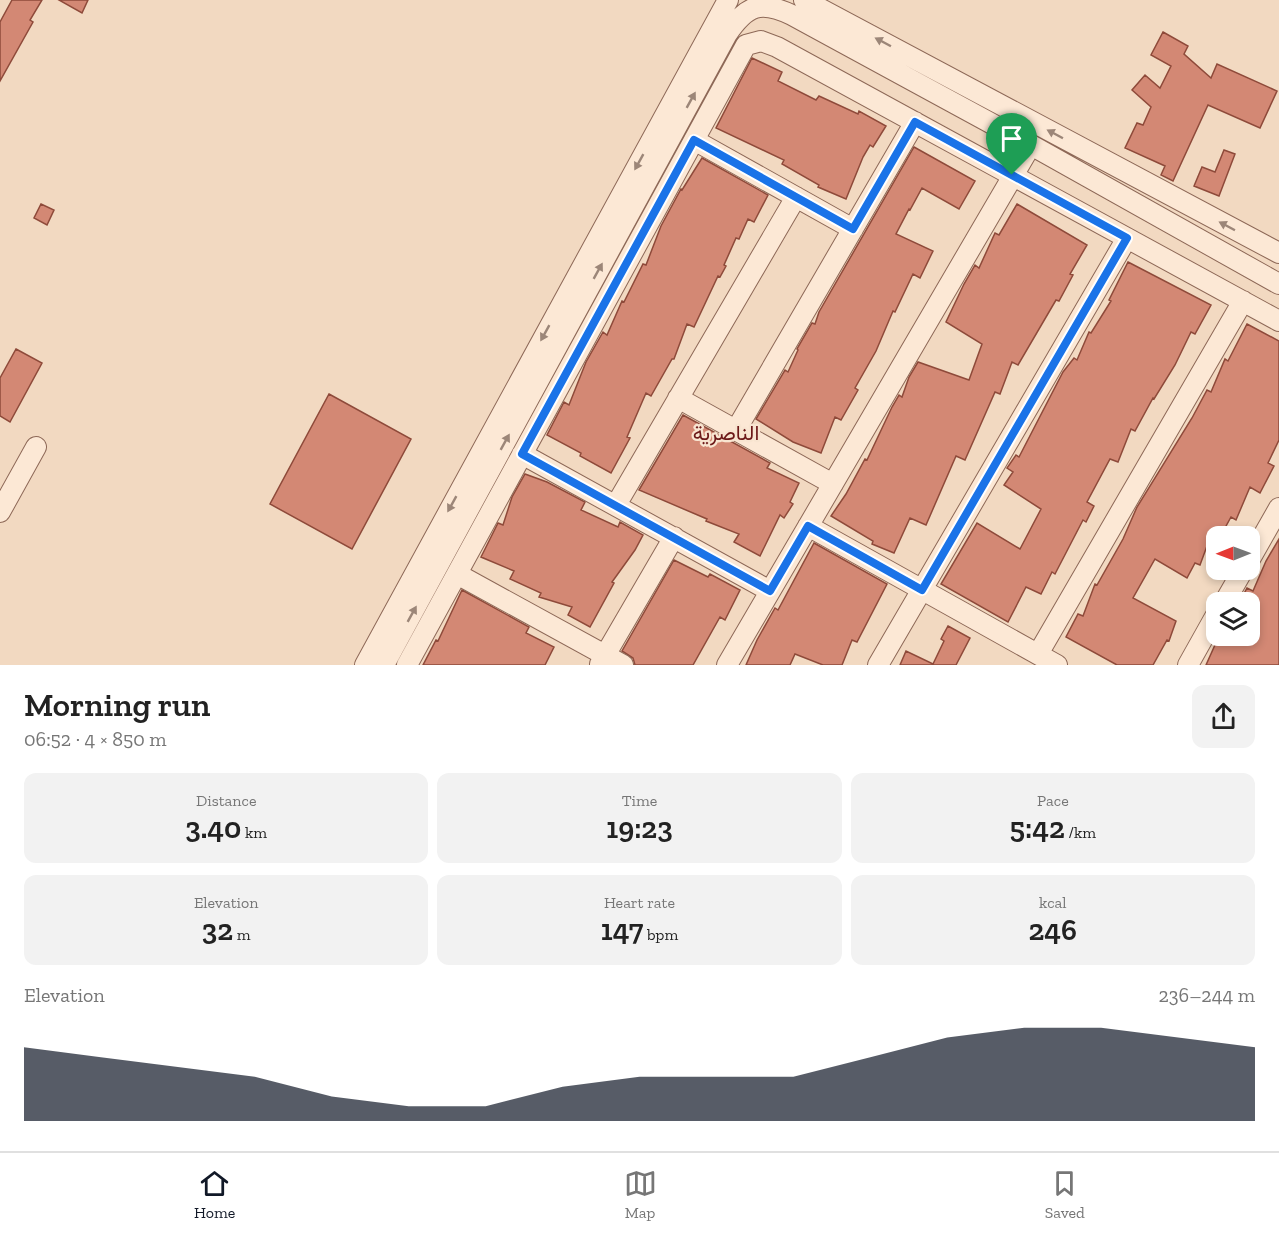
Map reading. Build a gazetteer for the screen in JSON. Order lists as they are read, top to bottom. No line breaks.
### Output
{"districts":["الناصرية"],"north":"left","page":{"heading":["Morning run","06:52 · 4 × 850 m"],"stats":[["Distance","3.40 km"],["Time","19:23"],["Pace","5:42 /km"],["Elevation","32 m"],["Heart rate","147 bpm"],["kcal","246"]],"chart":["Elevation","236–244 m"],"tabs":["Home","Map","Saved"]}}
